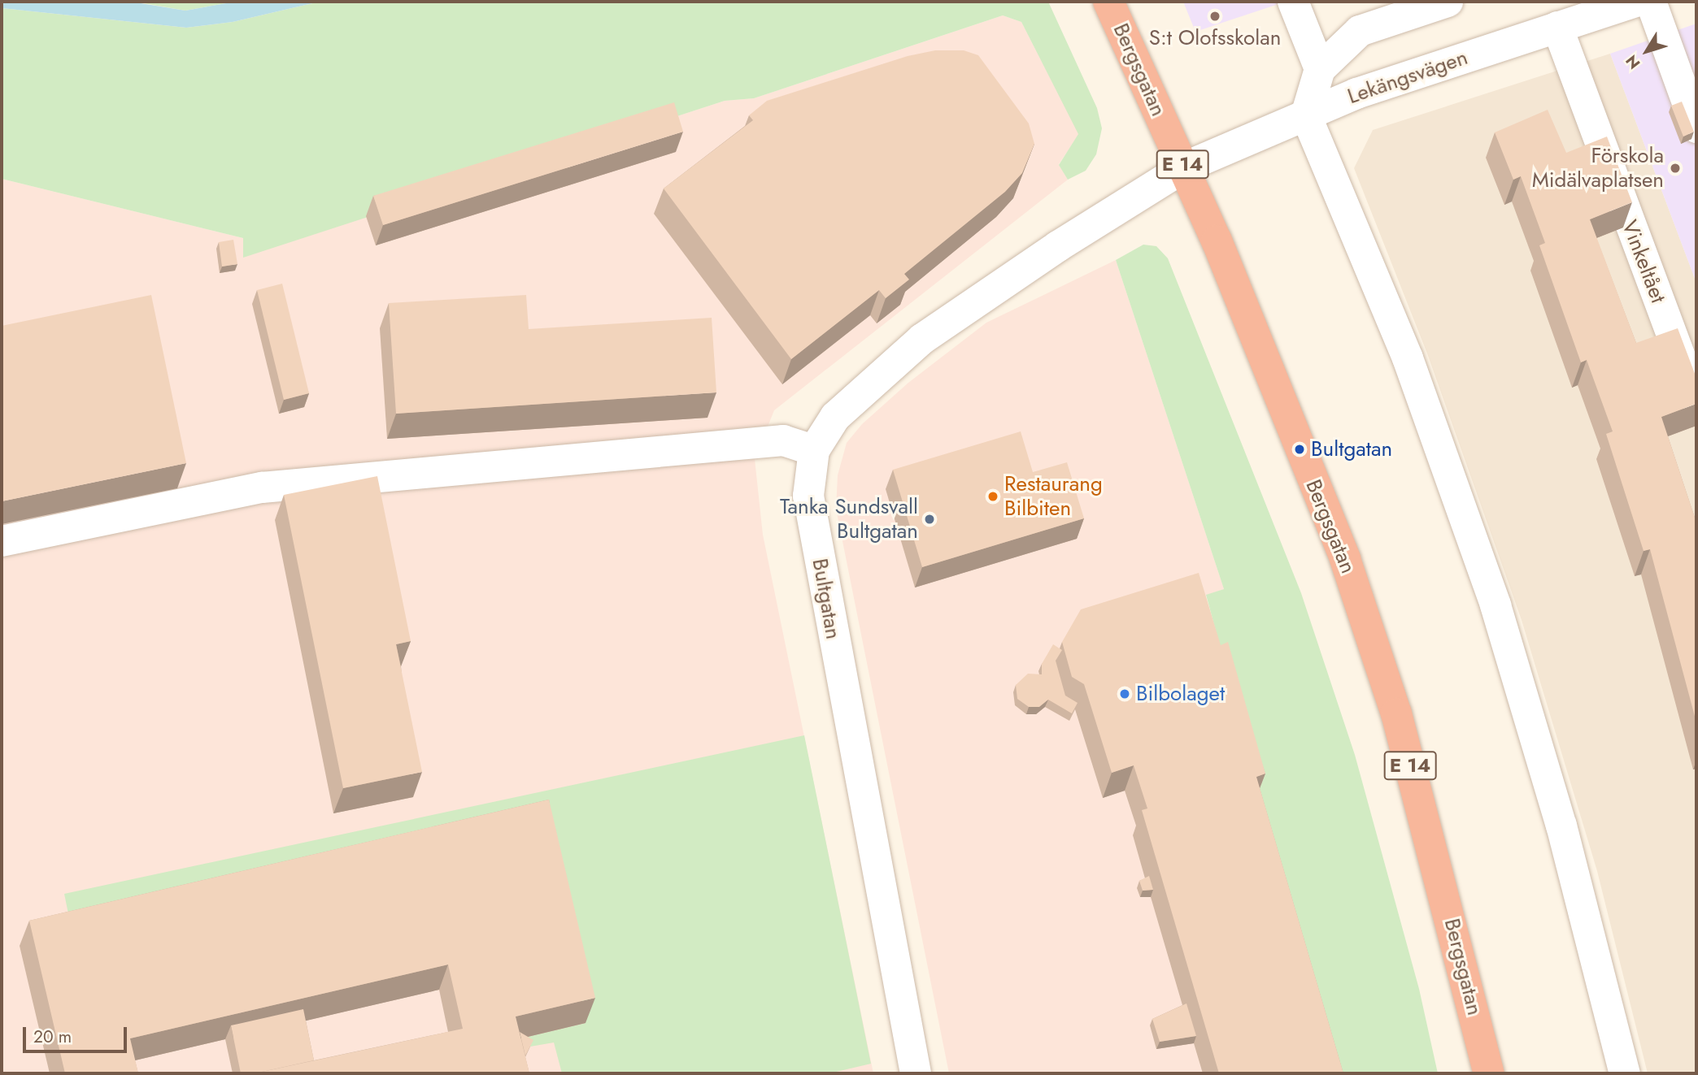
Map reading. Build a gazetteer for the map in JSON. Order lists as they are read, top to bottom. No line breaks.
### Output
{"streets":{"highway":["Bergsgatan","E 14"],"street":["Lekängsvägen","Vinkeltået","Bultgatan"]},"crossings":[["Bergsgatan","Lekängsvägen"],["Bergsgatan","Bultgatan"],["Lekängsvägen","Vinkeltået"],["Lekängsvägen","Bultgatan"]],"places":["S:t Olofsskolan","Förskola Midälvaplatsen","Bultgatan","Restaurang Bilbiten","Tanka Sundsvall Bultgatan","Bilbolaget"],"scale_bar":"20 m","north":"bottom left"}
